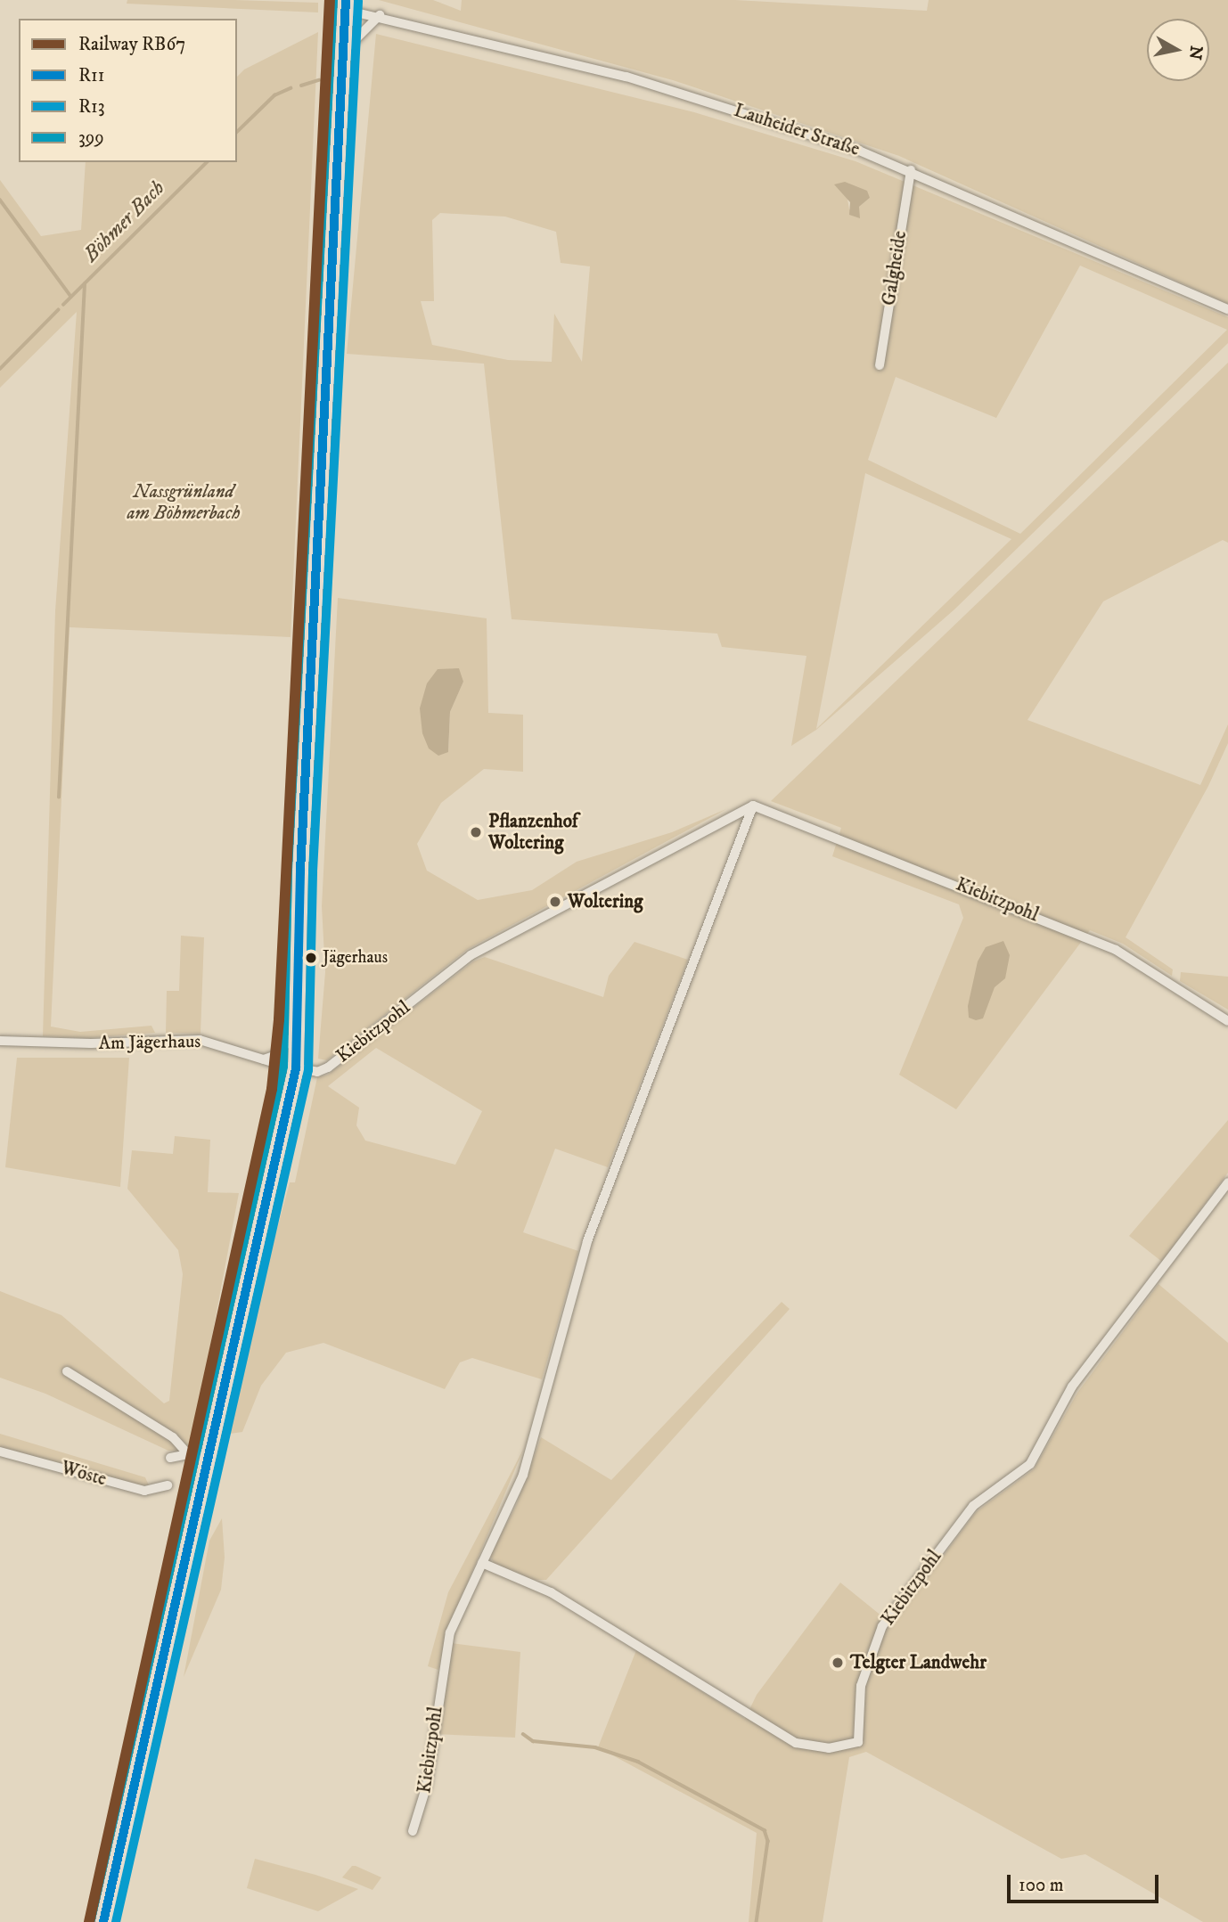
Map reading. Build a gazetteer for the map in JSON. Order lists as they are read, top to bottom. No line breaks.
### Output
{"streets":{"street":["Lauheider Straße","Galgheide","Kiebitzpohl","Am Jägerhaus","Wöste"]},"crossings":[["Lauheider Straße","Galgheide"],["Kiebitzpohl","Am Jägerhaus"]],"water":["Böhmer Bach"],"parks":["Nassgrünland am Böhmerbach"],"places":["Pflanzenhof Woltering","Woltering","Jägerhaus","Telgter Landwehr"],"lines":["rail line RB67","transit line R11","transit line 399","transit line R13"],"legend":["Railway RB67","R11","R13","399"],"scale_bar":"100 m","north":"right"}
